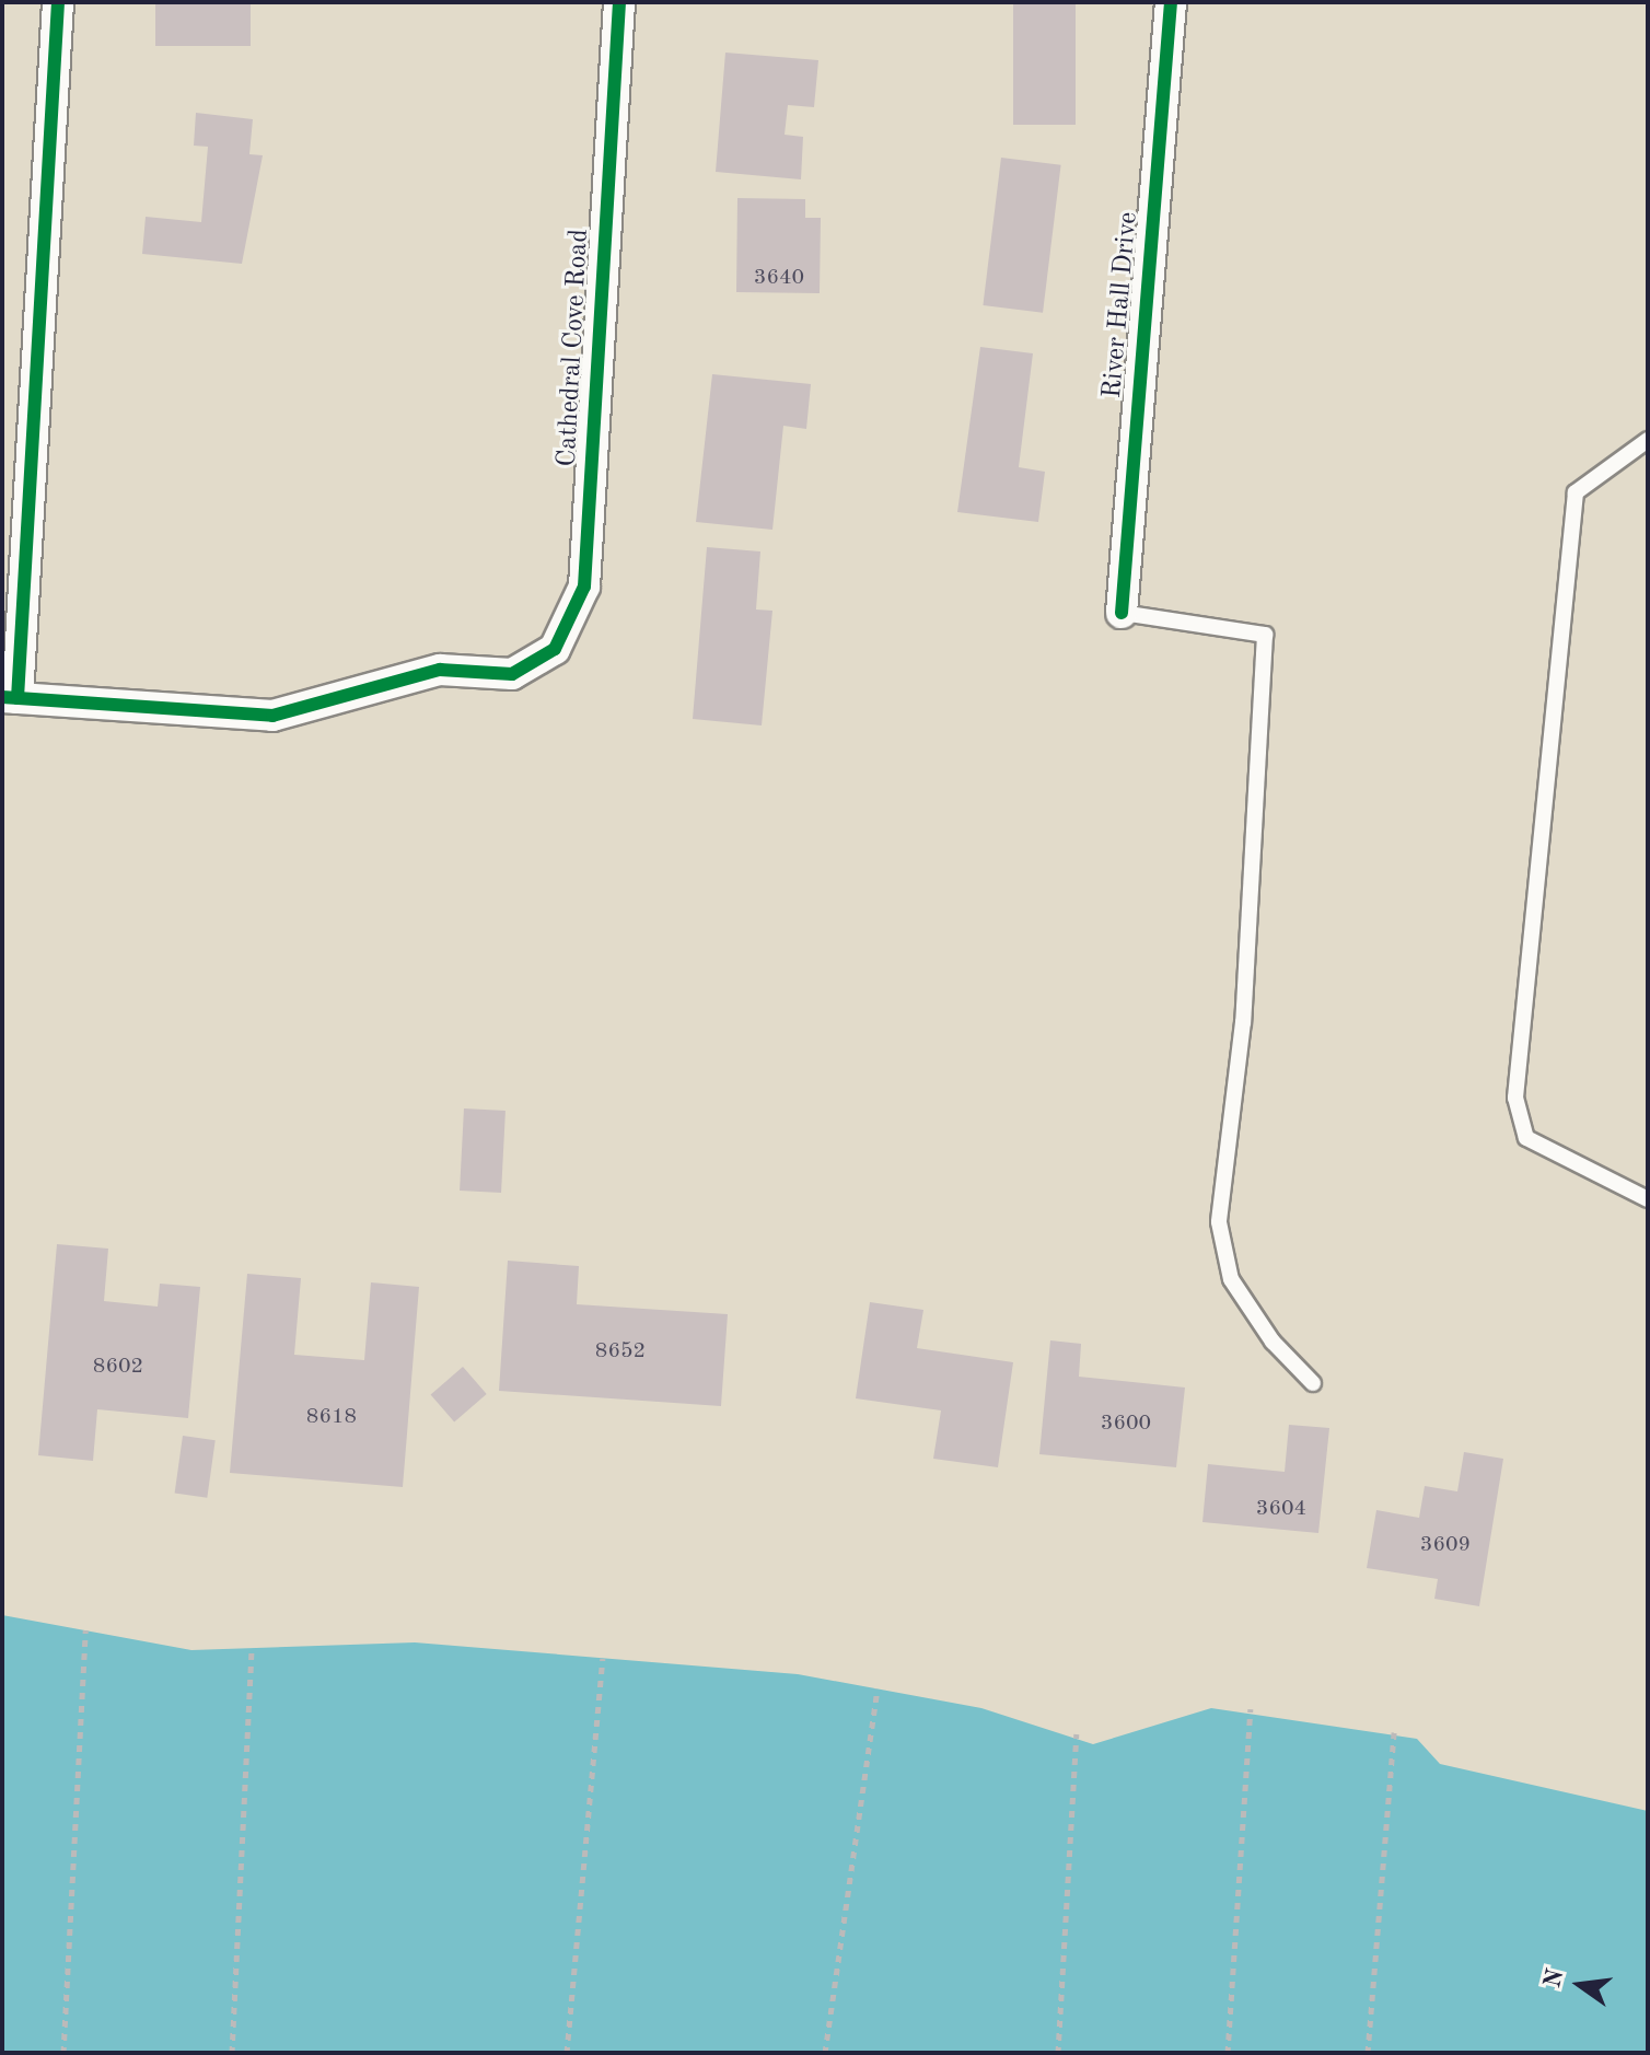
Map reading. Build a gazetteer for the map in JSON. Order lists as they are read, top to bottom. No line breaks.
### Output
{"streets":{"street":["River Hall Drive","Cathedral Cove Road"]},"house_numbers":["3640","8652","8602","8618","3600","3604","3609"],"north":"left"}
